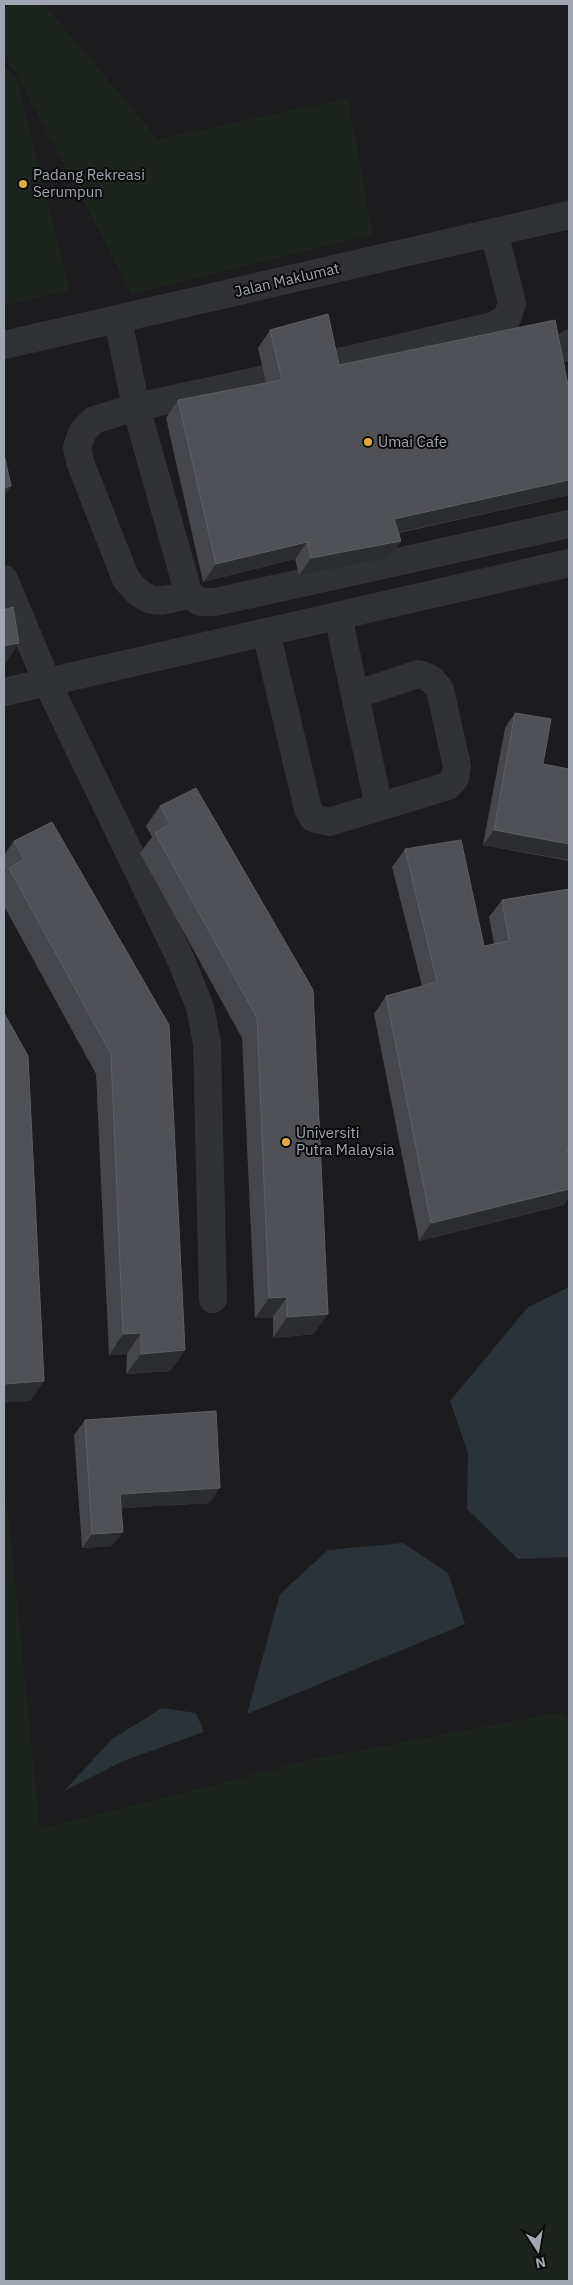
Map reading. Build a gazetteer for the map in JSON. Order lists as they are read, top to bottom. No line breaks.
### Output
{"streets":{"street":["Jalan Maklumat"]},"places":["Padang Rekreasi Serumpun","Umai Cafe","Universiti Putra Malaysia"],"north":"bottom"}
